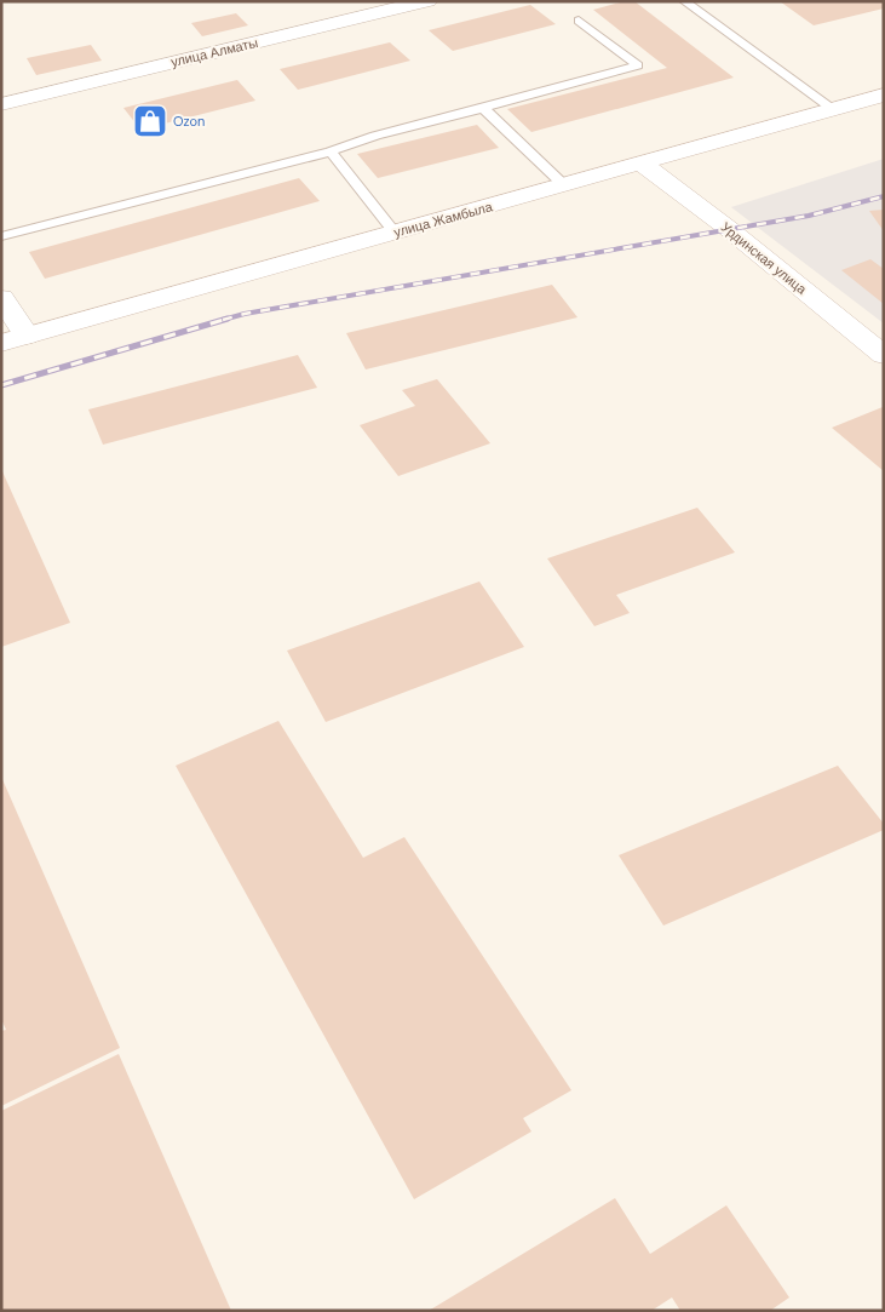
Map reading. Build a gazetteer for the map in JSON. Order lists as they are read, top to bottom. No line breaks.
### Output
{"streets":{"street":["улица Алматы","улица Жамбыла","Урдинская улица"]},"crossings":[["улица Жамбыла","Урдинская улица"]],"places":{"shop":["Ozon"]}}
